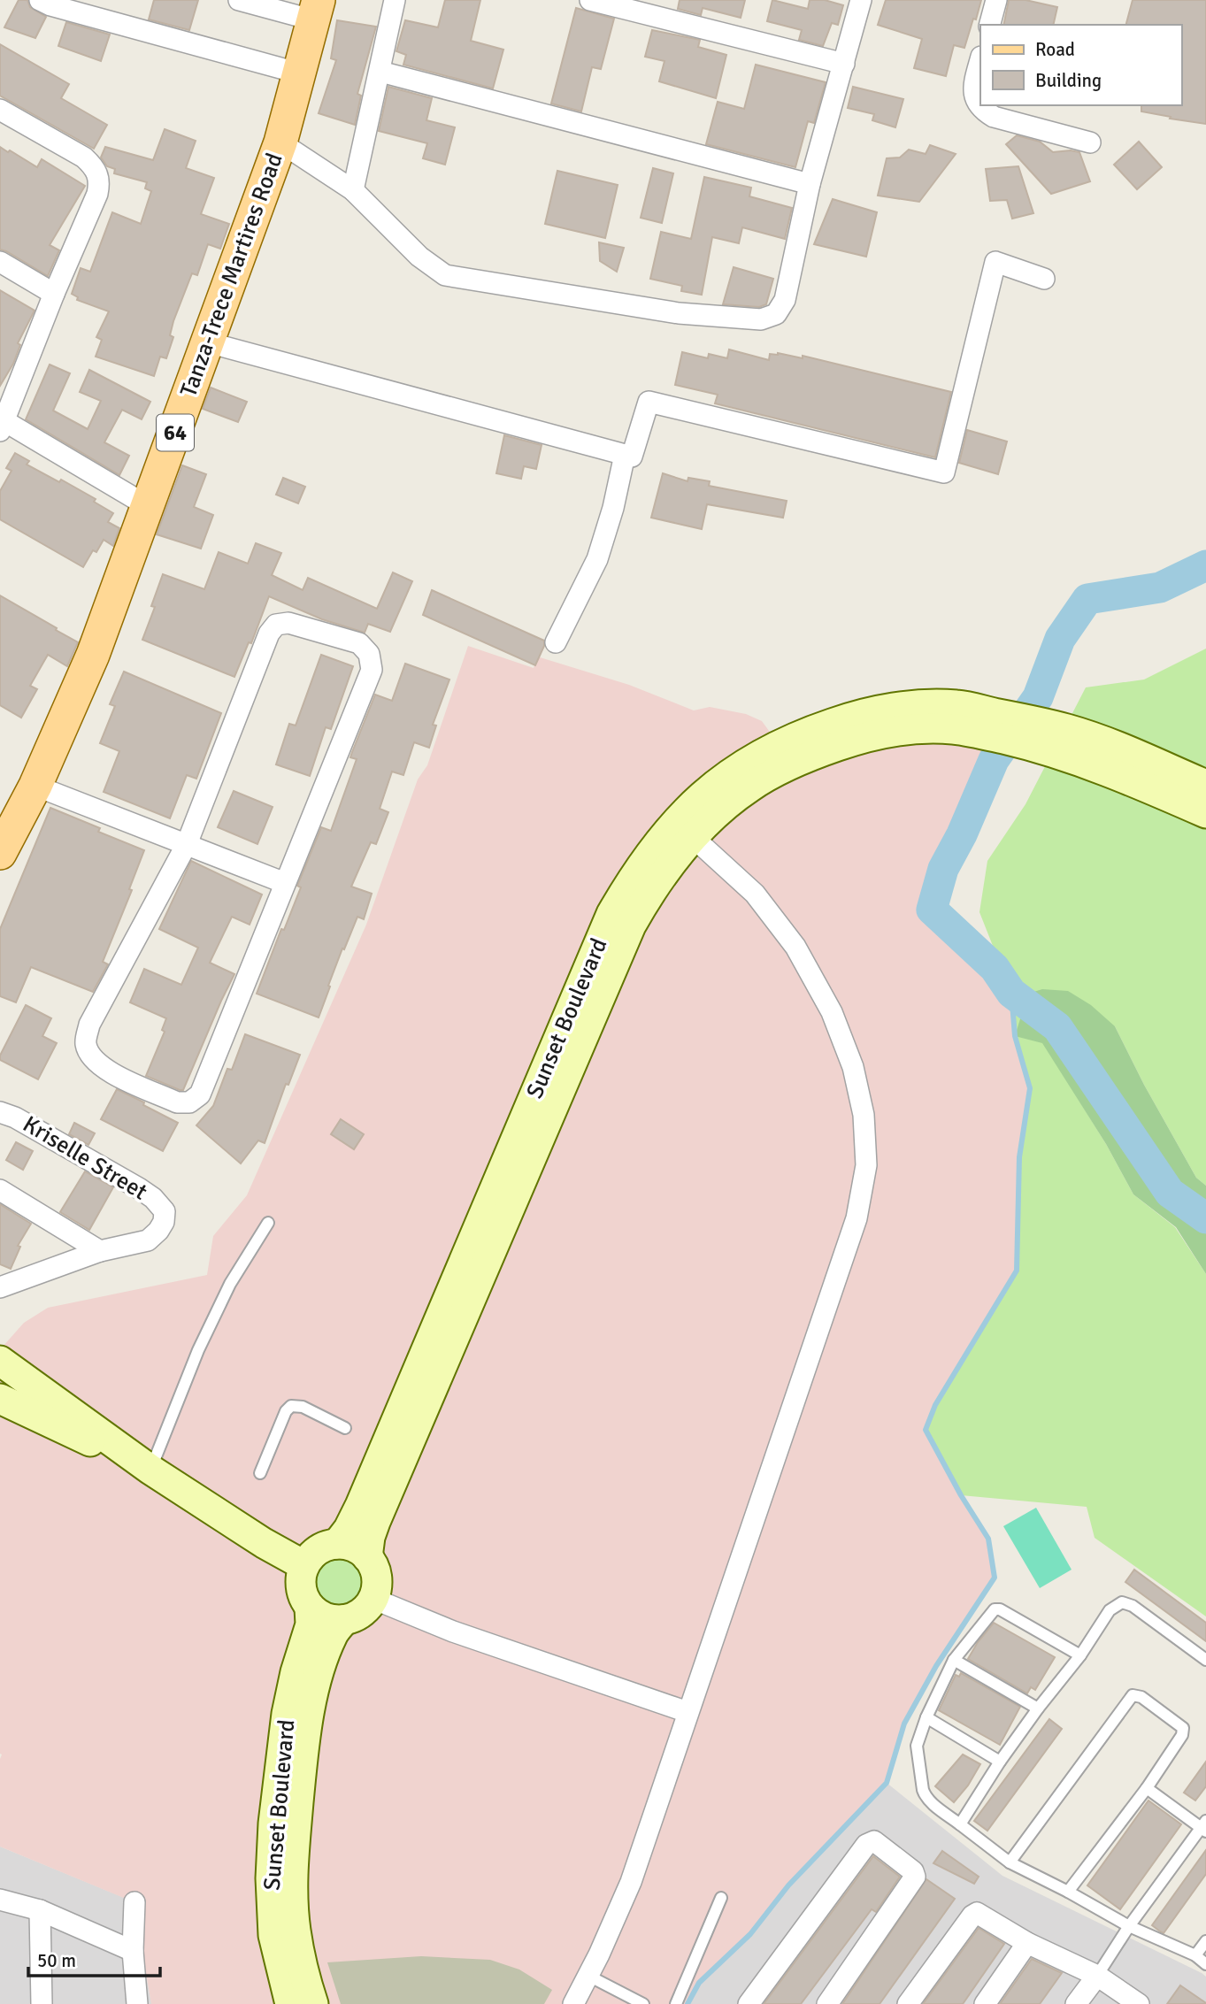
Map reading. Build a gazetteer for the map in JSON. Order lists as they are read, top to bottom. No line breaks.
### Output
{"streets":{"main road":["Tanza-Trece Martires Road","64","Sunset Boulevard"],"street":["Kriselle Street"]},"legend":["Road","Building"],"scale_bar":"50 m"}
